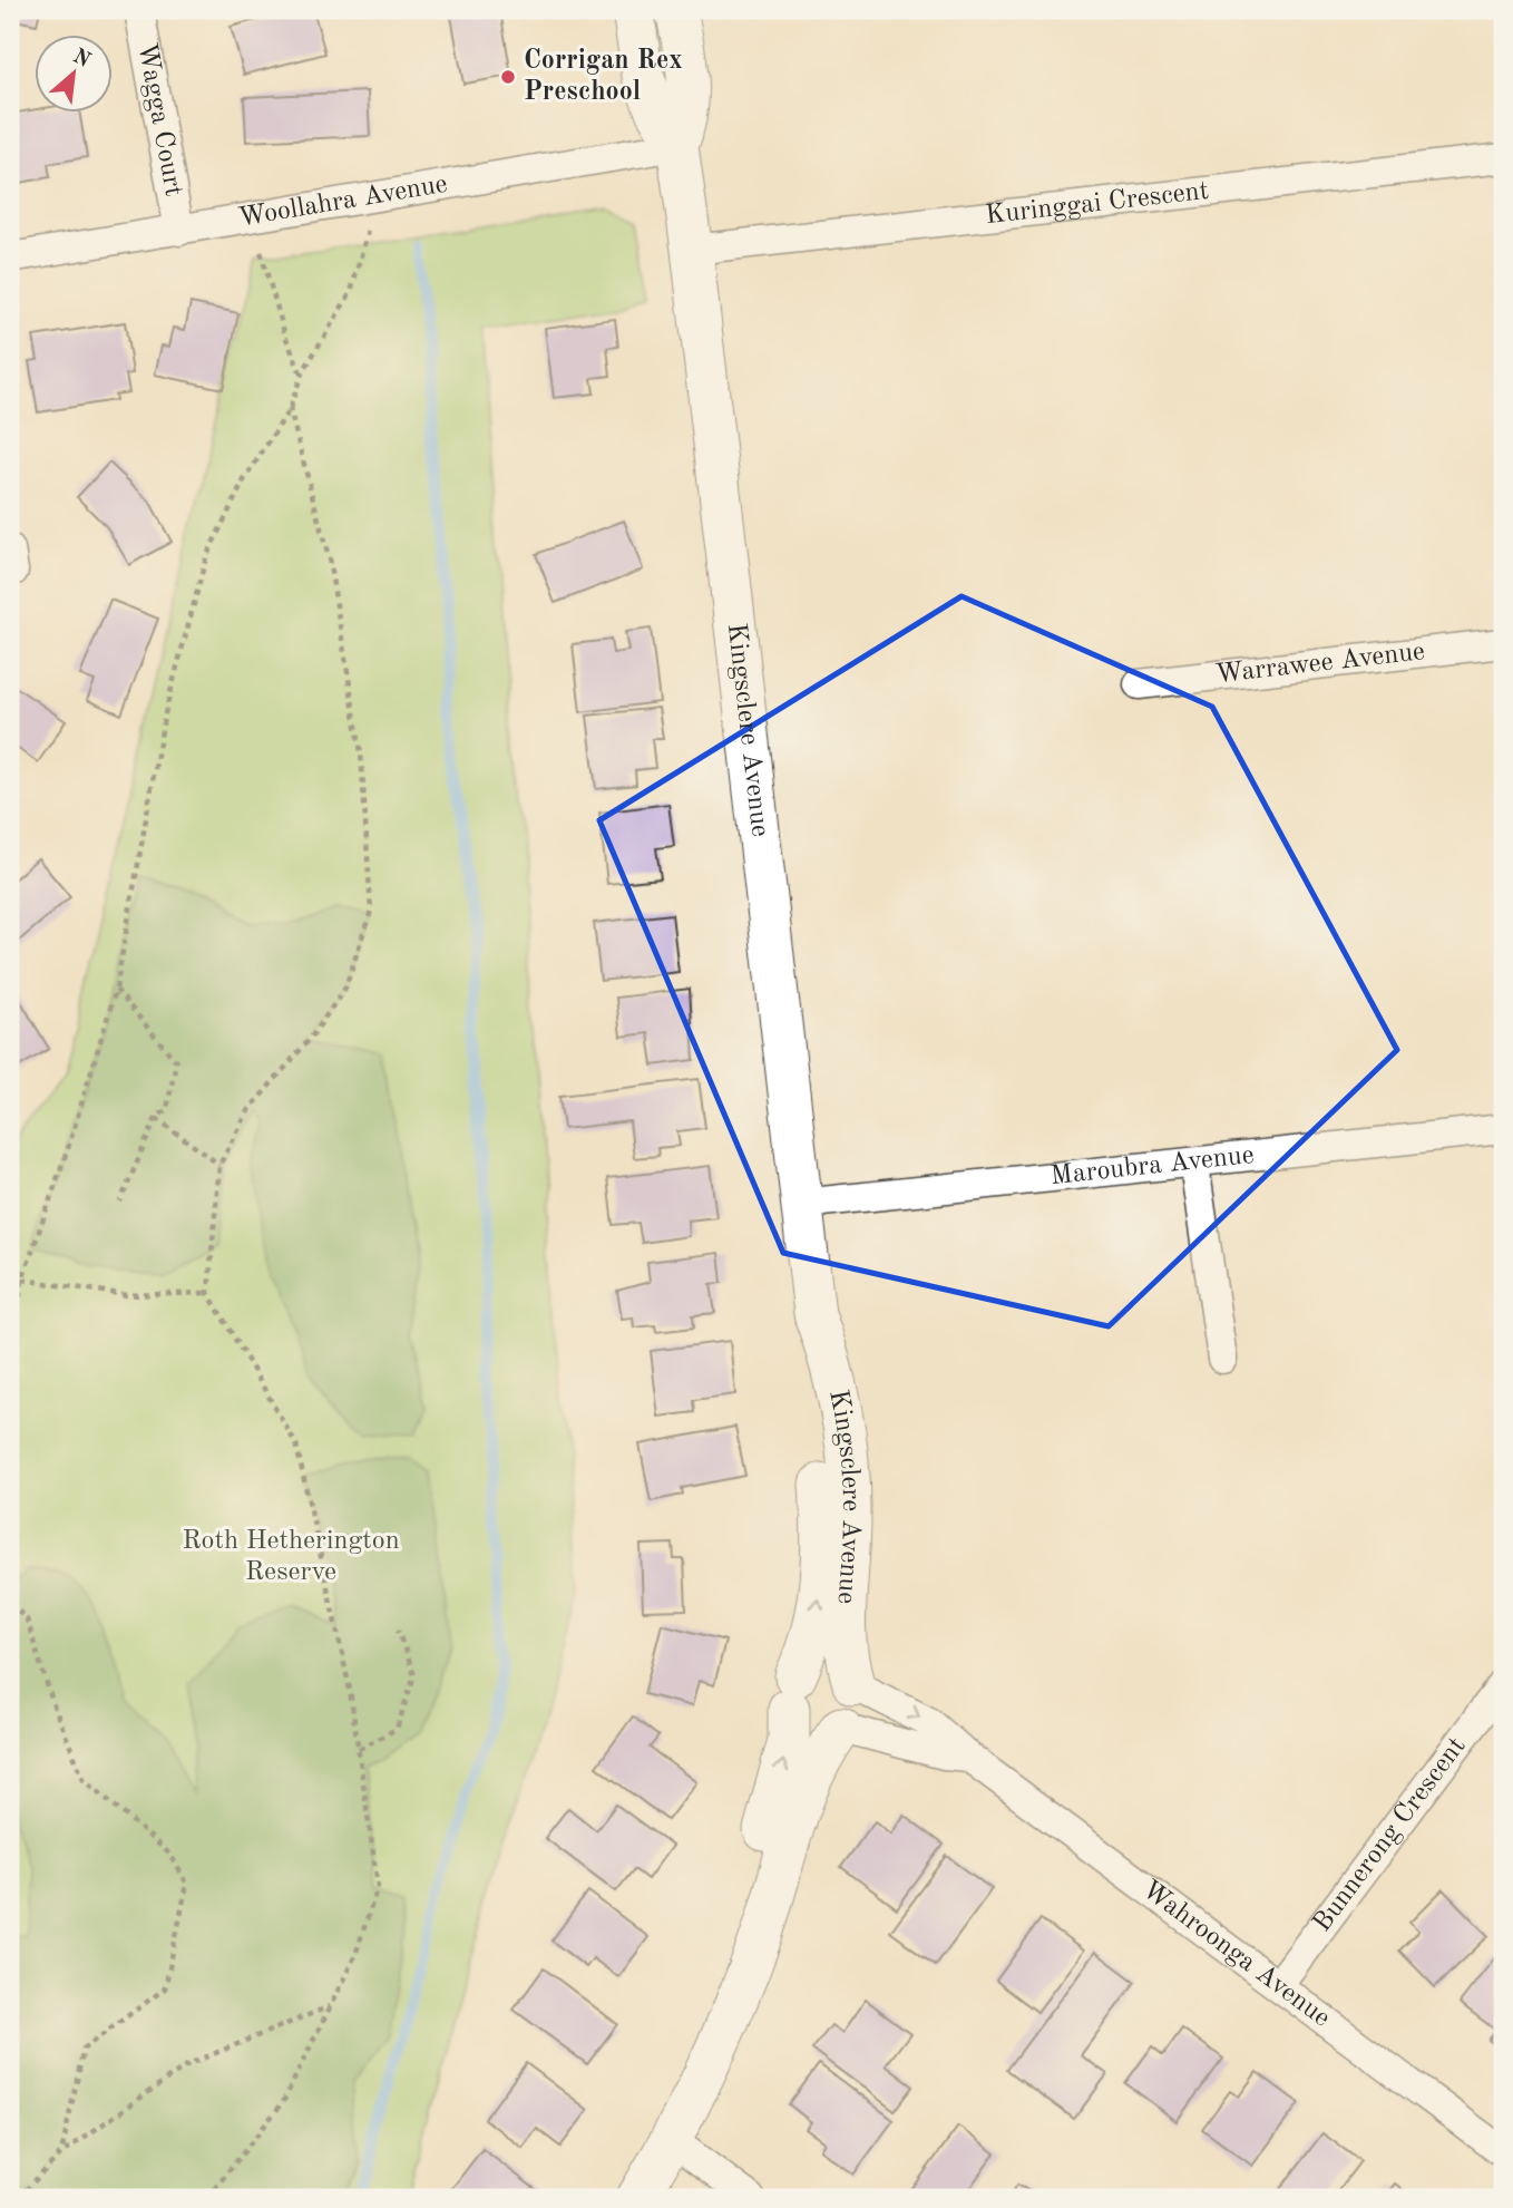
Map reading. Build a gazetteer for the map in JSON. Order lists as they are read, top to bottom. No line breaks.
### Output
{"streets":{"main road":["Kingsclere Avenue"],"street":["Wagga Court","Woollahra Avenue","Kuringgai Crescent","Warrawee Avenue","Maroubra Avenue","Bunnerong Crescent","Wahroonga Avenue"]},"crossings":[["Wagga Court","Woollahra Avenue"],["Woollahra Avenue","Kingsclere Avenue"],["Kuringgai Crescent","Kingsclere Avenue"],["Kingsclere Avenue","Maroubra Avenue"],["Kingsclere Avenue","Wahroonga Avenue"],["Bunnerong Crescent","Wahroonga Avenue"]],"parks":["Roth Hetherington Reserve"],"places":["Corrigan Rex Preschool"],"north":"top right"}
